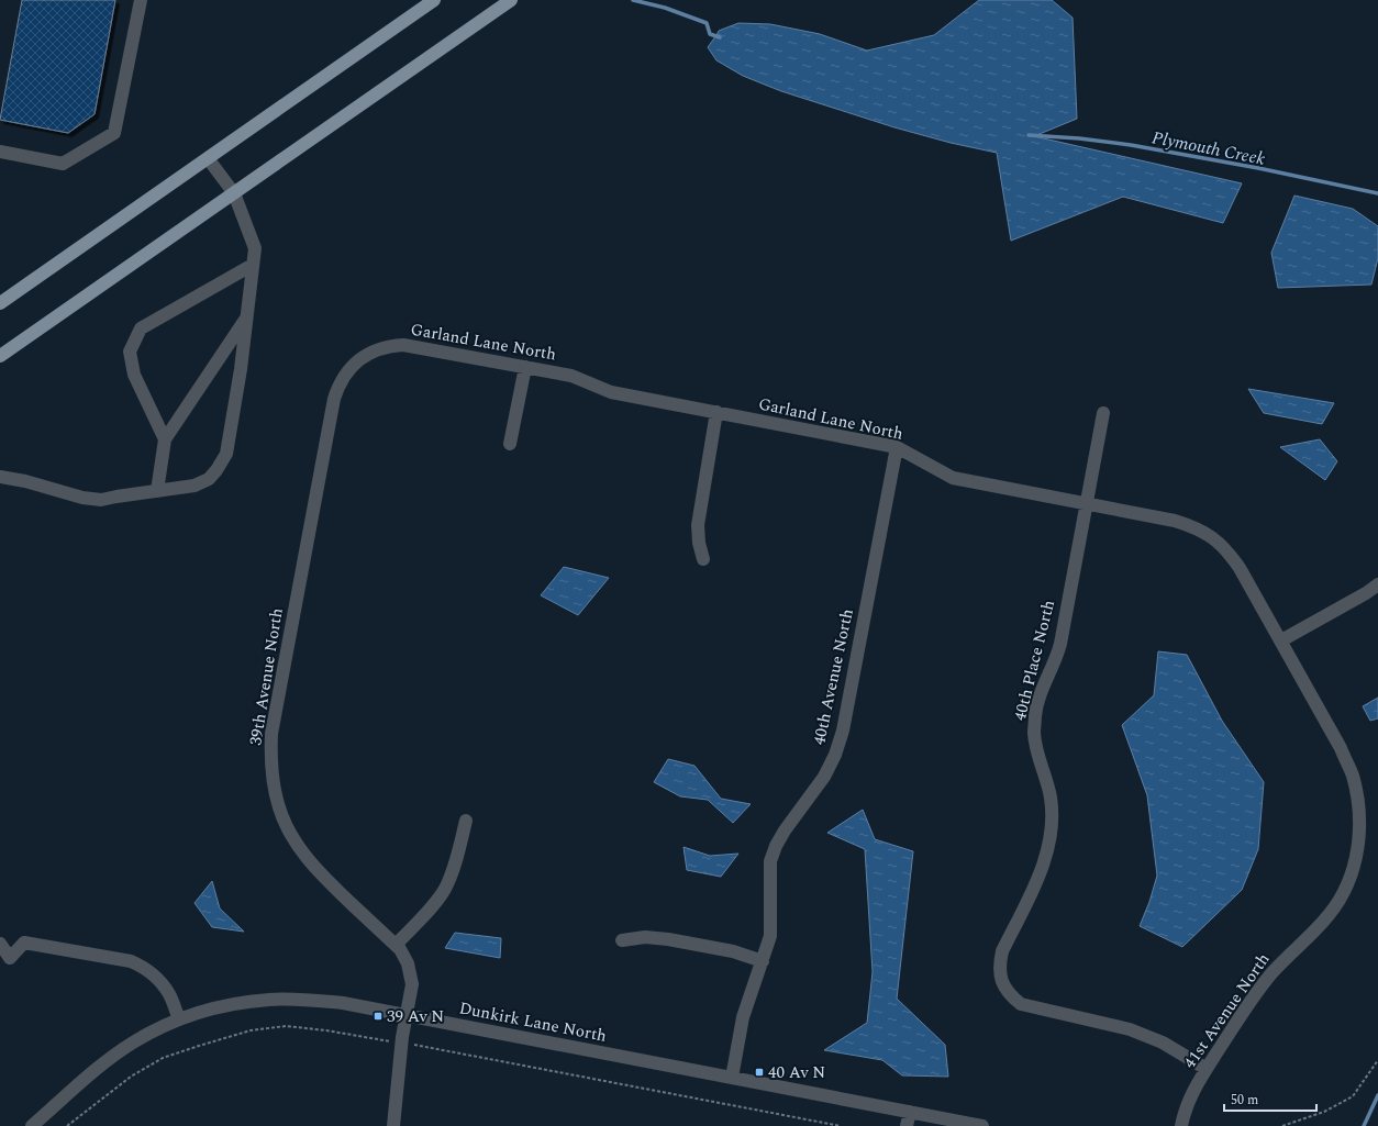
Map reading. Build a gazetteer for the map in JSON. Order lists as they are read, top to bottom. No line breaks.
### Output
{"streets":{"street":["Garland Lane North","40th Place North","39th Avenue North","40th Avenue North","41st Avenue North","Dunkirk Lane North"]},"crossings":[["Garland Lane North","40th Place North"],["Garland Lane North","39th Avenue North"],["Garland Lane North","40th Avenue North"],["Garland Lane North","41st Avenue North"],["40th Place North","41st Avenue North"],["39th Avenue North","Dunkirk Lane North"],["40th Avenue North","Dunkirk Lane North"]],"water":["Plymouth Creek"],"places":{"transit":["39 Av N","40 Av N"]},"scale_bar":"50 m"}
